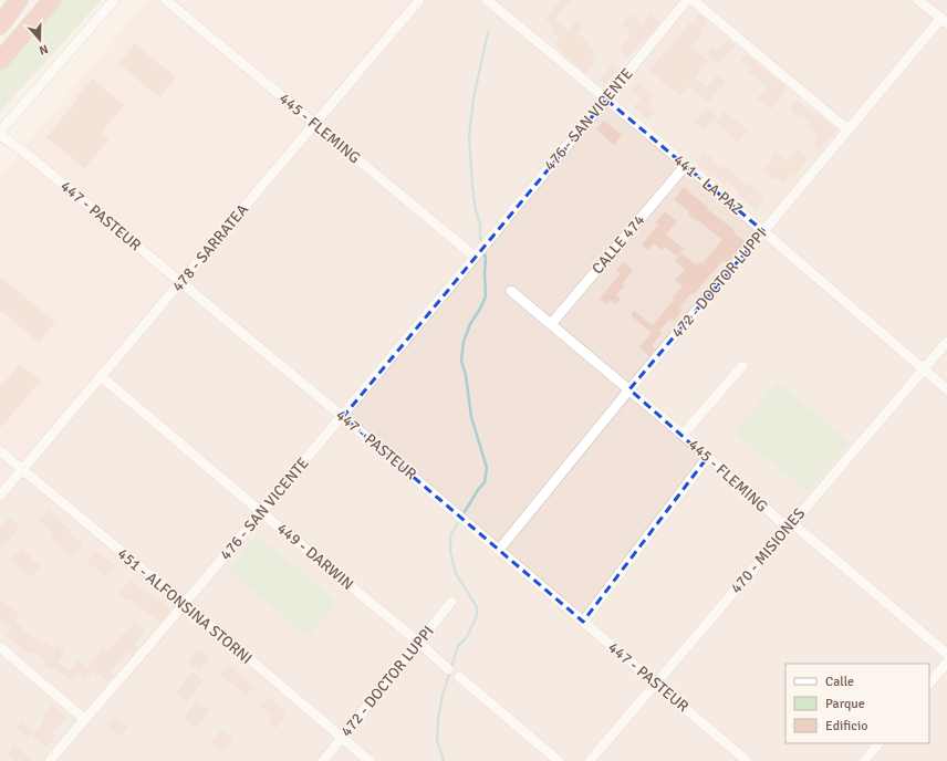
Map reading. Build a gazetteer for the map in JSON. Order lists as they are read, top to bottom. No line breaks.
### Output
{"streets":{"street":["476 - SAN VICENTE","445 - FLEMING","441 - LA PAZ","447 - PASTEUR","CALLE 474","478 - SARRATEA","472 - DOCTOR LUPPI","470 - MISIONES","449 - DARWIN","451 - ALFONSINA STORNI"]},"crossings":[["476 - SAN VICENTE","445 - FLEMING"],["476 - SAN VICENTE","441 - LA PAZ"],["476 - SAN VICENTE","447 - PASTEUR"],["476 - SAN VICENTE","449 - DARWIN"],["476 - SAN VICENTE","451 - ALFONSINA STORNI"],["445 - FLEMING","CALLE 474"],["445 - FLEMING","478 - SARRATEA"],["445 - FLEMING","472 - DOCTOR LUPPI"],["445 - FLEMING","470 - MISIONES"],["441 - LA PAZ","CALLE 474"],["441 - LA PAZ","472 - DOCTOR LUPPI"],["441 - LA PAZ","470 - MISIONES"],["447 - PASTEUR","478 - SARRATEA"],["447 - PASTEUR","472 - DOCTOR LUPPI"],["447 - PASTEUR","470 - MISIONES"],["478 - SARRATEA","449 - DARWIN"],["478 - SARRATEA","451 - ALFONSINA STORNI"],["472 - DOCTOR LUPPI","449 - DARWIN"],["472 - DOCTOR LUPPI","451 - ALFONSINA STORNI"]],"legend":["Calle","Parque","Edificio"],"north":"bottom"}
